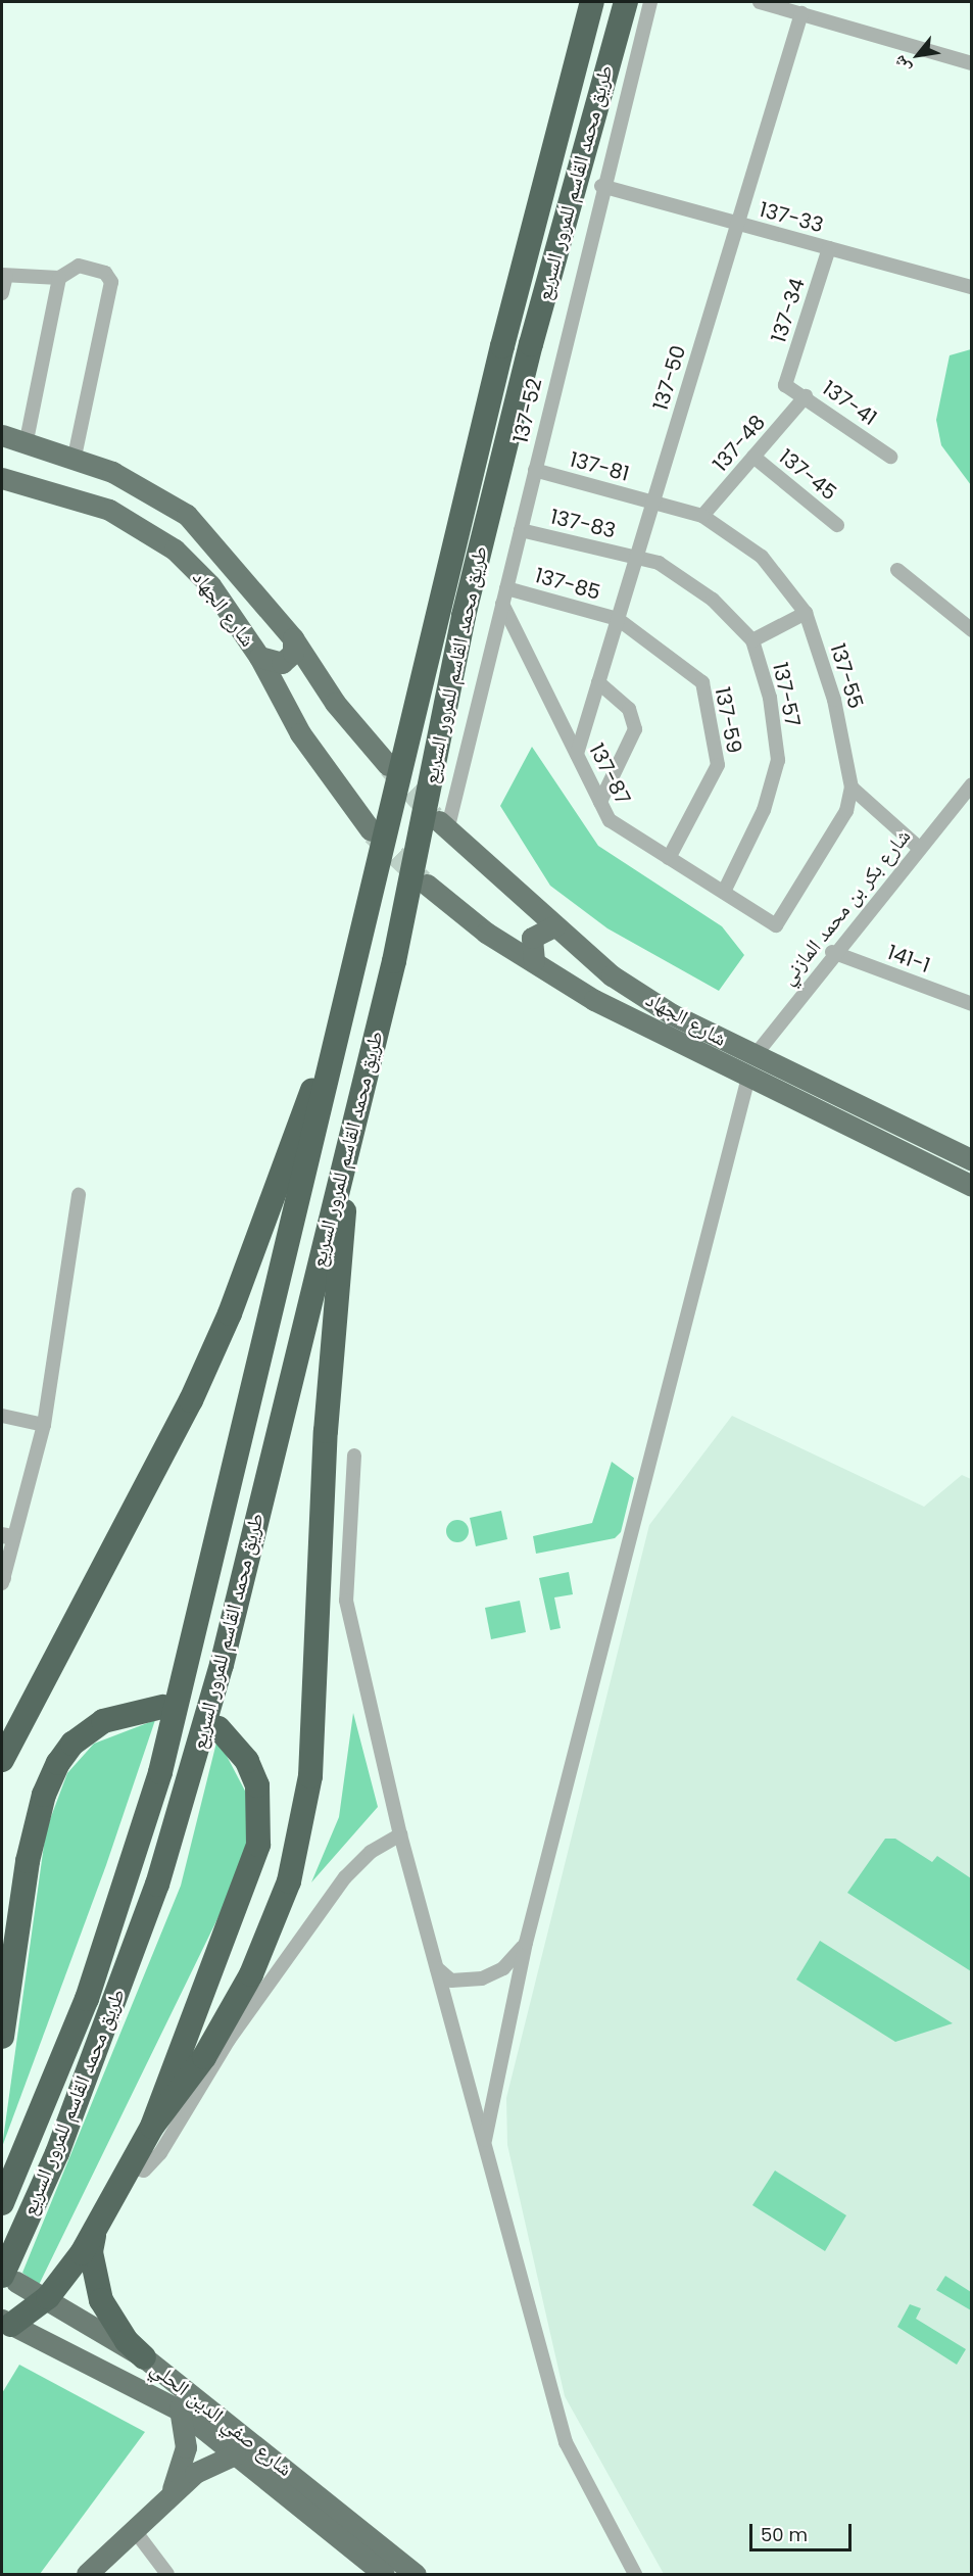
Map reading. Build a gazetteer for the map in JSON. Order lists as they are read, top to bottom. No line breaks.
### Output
{"streets":{"highway":["طريق محمد القاسم للمرور السريع"],"main road":["شارع الجهاد","شارع صفي الدين الحلي"],"street":["137-33","137-34","137-50","137-41","137-52","137-48","137-81","137-45","137-83","137-85","137-55","137-57","137-59","137-87","شارع بكر بن محمد المازني","141-1"]},"crossings":[["طريق محمد القاسم للمرور السريع","شارع صفي الدين الحلي"],["137-33","137-34"],["137-33","137-50"],["137-33","137-52"],["137-34","137-41"],["137-50","137-81"],["137-50","137-83"],["137-50","137-85"],["137-50","137-55"],["137-50","137-57"],["137-50","137-59"],["137-50","137-87"],["137-41","137-48"],["137-52","137-81"],["137-52","137-83"],["137-52","137-85"],["137-52","شارع الجهاد"],["137-52","137-87"],["137-48","137-45"],["137-48","137-55"],["137-81","137-55"],["137-83","137-57"],["137-85","137-59"],["شارع الجهاد","شارع بكر بن محمد المازني"],["137-55","137-87"],["137-57","137-87"],["137-59","137-87"],["شارع بكر بن محمد المازني","141-1"]],"scale_bar":"50 m","north":"bottom left"}
